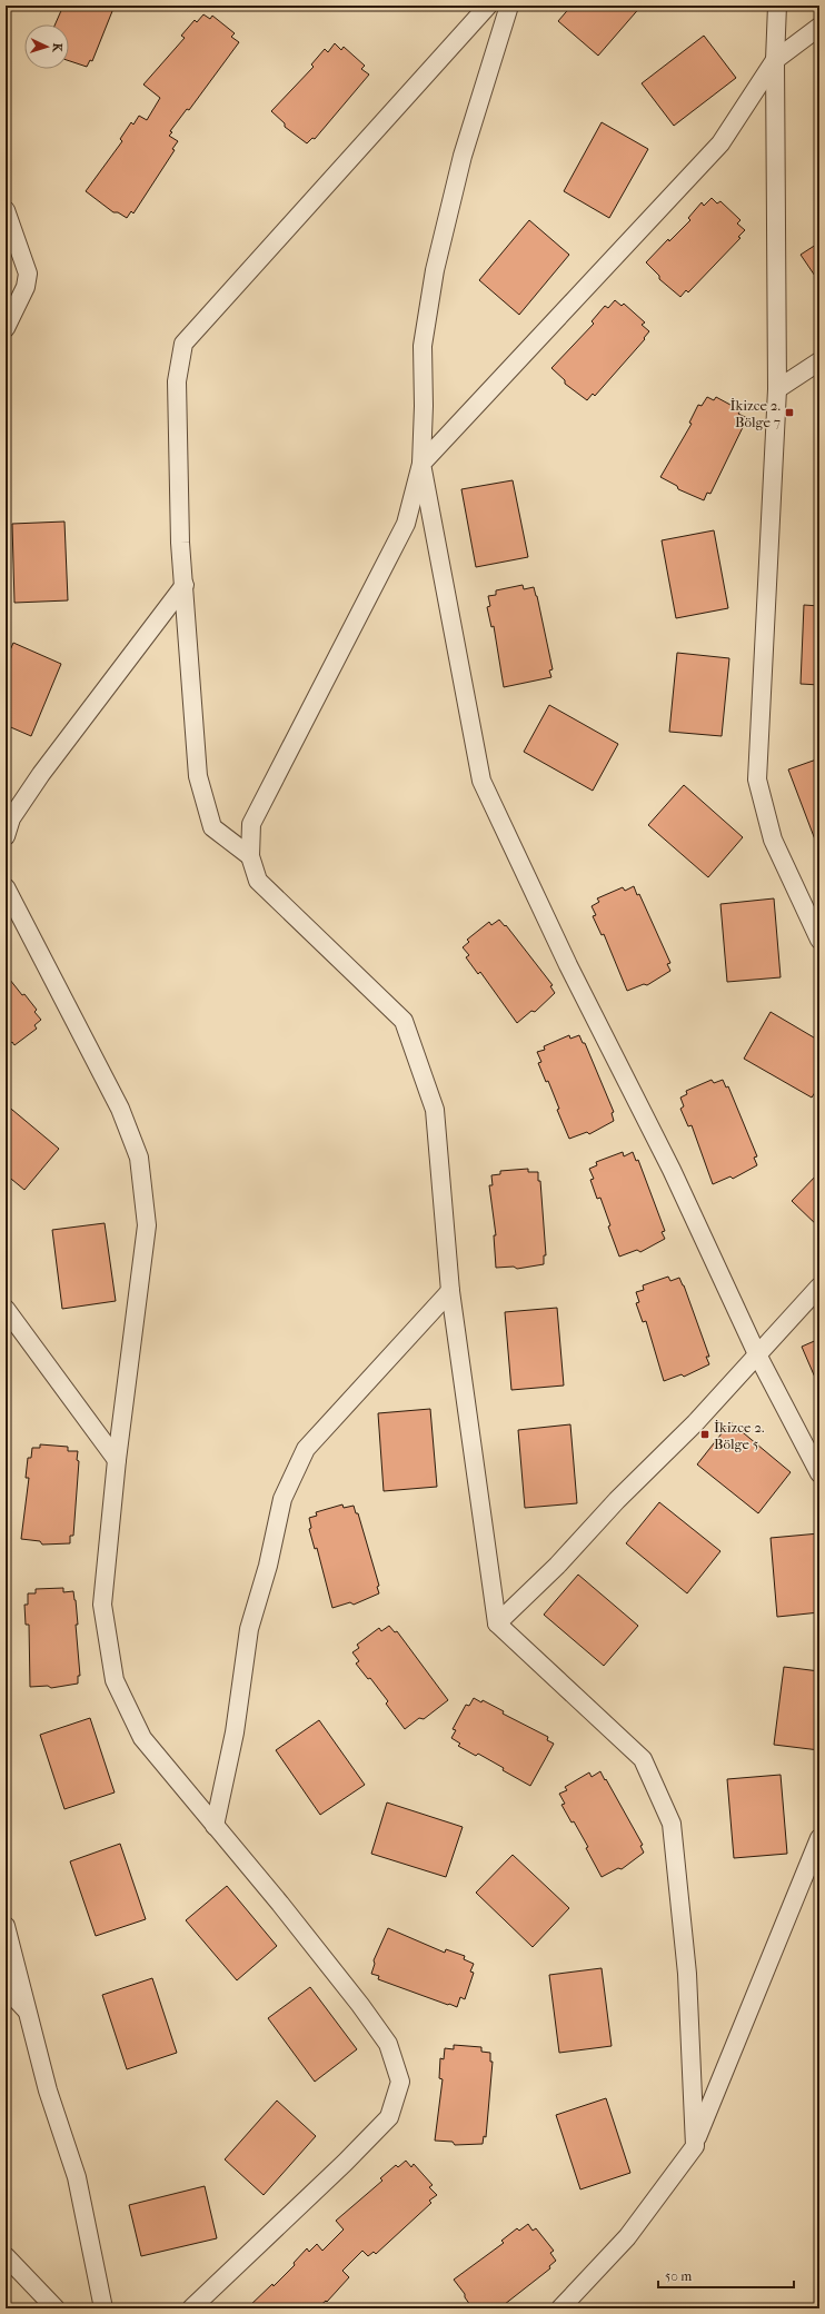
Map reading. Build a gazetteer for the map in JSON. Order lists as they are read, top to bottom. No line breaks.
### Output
{"places":{"transit":["İkizce 2. Bölge 7","İkizce 2. Bölge 5"]},"scale_bar":"50 m","north":"right"}
